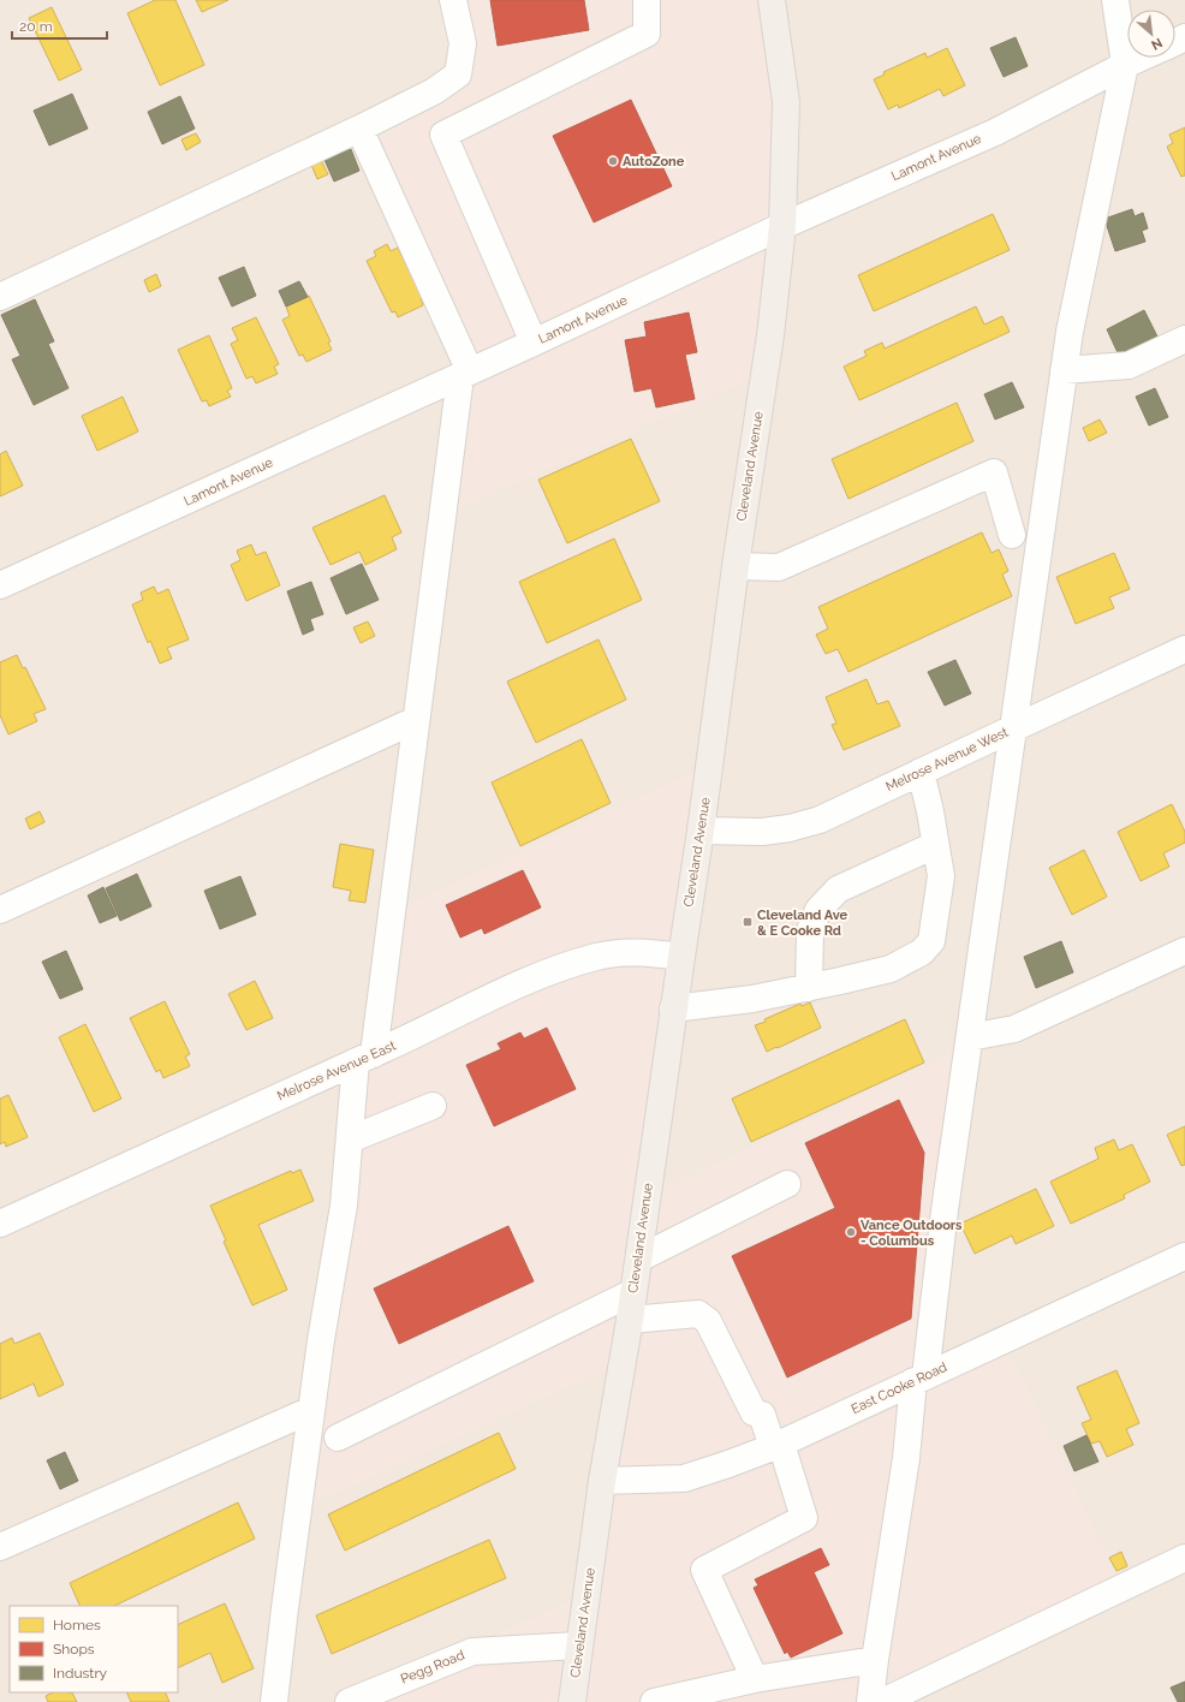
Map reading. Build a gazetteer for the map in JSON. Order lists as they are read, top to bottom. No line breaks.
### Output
{"streets":{"main road":["Cleveland Avenue"],"street":["Lamont Avenue","Melrose Avenue West","Melrose Avenue East","East Cooke Road","Pegg Road"]},"crossings":[["Lamont Avenue","Cleveland Avenue"],["Cleveland Avenue","Melrose Avenue West"],["Cleveland Avenue","Melrose Avenue East"],["Cleveland Avenue","East Cooke Road"],["Cleveland Avenue","Pegg Road"]],"places":{"other":["AutoZone","Vance Outdoors - Columbus"],"transit":["Cleveland Ave & E Cooke Rd"]},"legend":["Homes","Shops","Industry"],"scale_bar":"20 m","north":"bottom right"}
